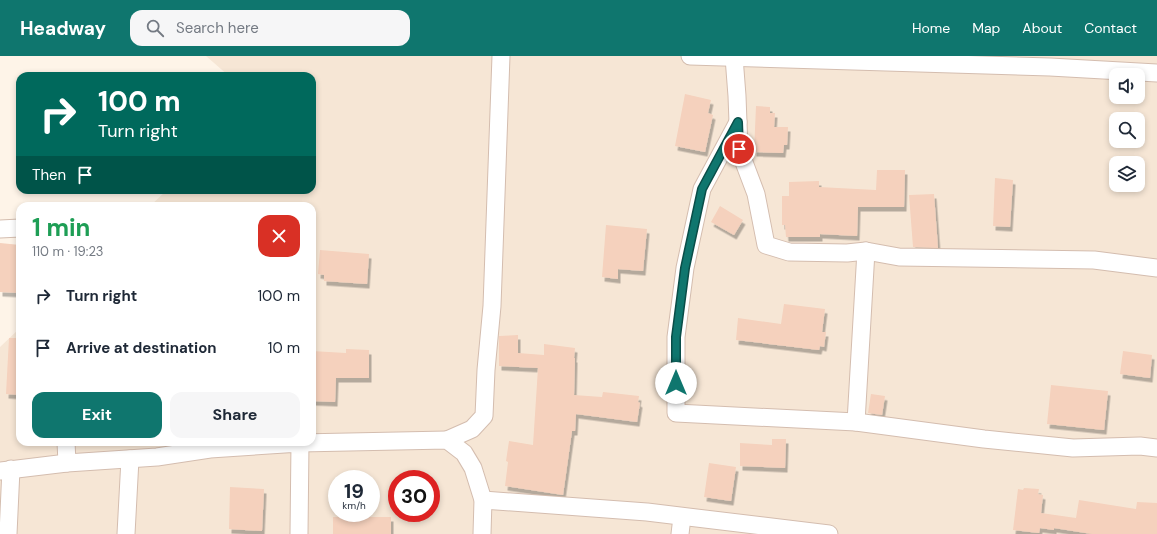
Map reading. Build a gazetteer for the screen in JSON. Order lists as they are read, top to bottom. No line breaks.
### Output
{"page":{"header":"Headway","search":"Search here","nav":["Home","Map","About","Contact"],"turn":["100 m","Turn right"],"then":"Then","heading":["1 min","110 m · 19:23"],"list":[{"name":"Turn right","value":"100 m"},{"name":"Arrive at destination","value":"10 m"}],"buttons":["Exit","Share"],"speed":"19 km/h","limit":"30"}}
